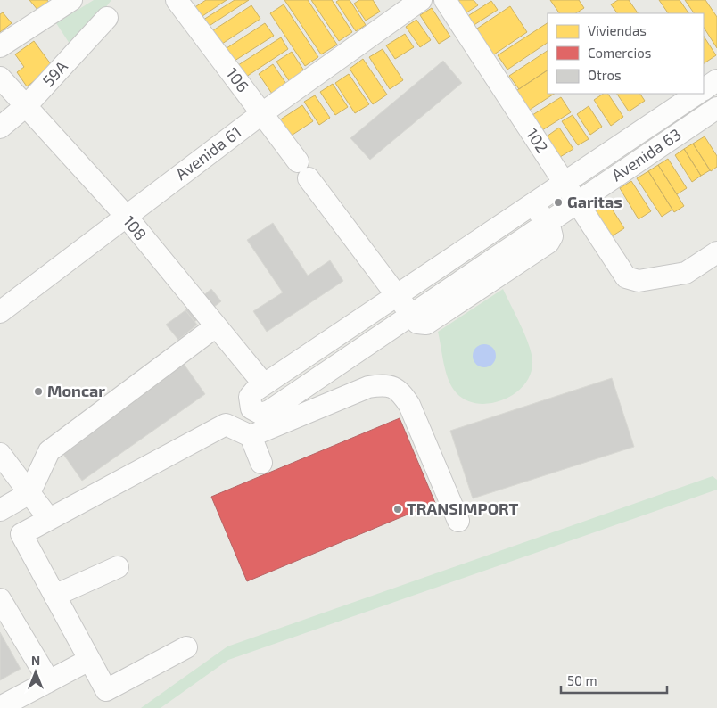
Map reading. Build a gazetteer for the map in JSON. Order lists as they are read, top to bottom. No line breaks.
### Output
{"streets":{"street":["59A","106","102","Avenida 61","Avenida 63","108"]},"crossings":[["59A","108"],["106","Avenida 61"],["106","Avenida 63"],["102","Avenida 63"],["Avenida 61","108"],["Avenida 63","108"]],"places":["Garitas","Moncar","TRANSIMPORT"],"legend":["Viviendas","Comercios","Otros"],"scale_bar":"50 m","north":"top"}
